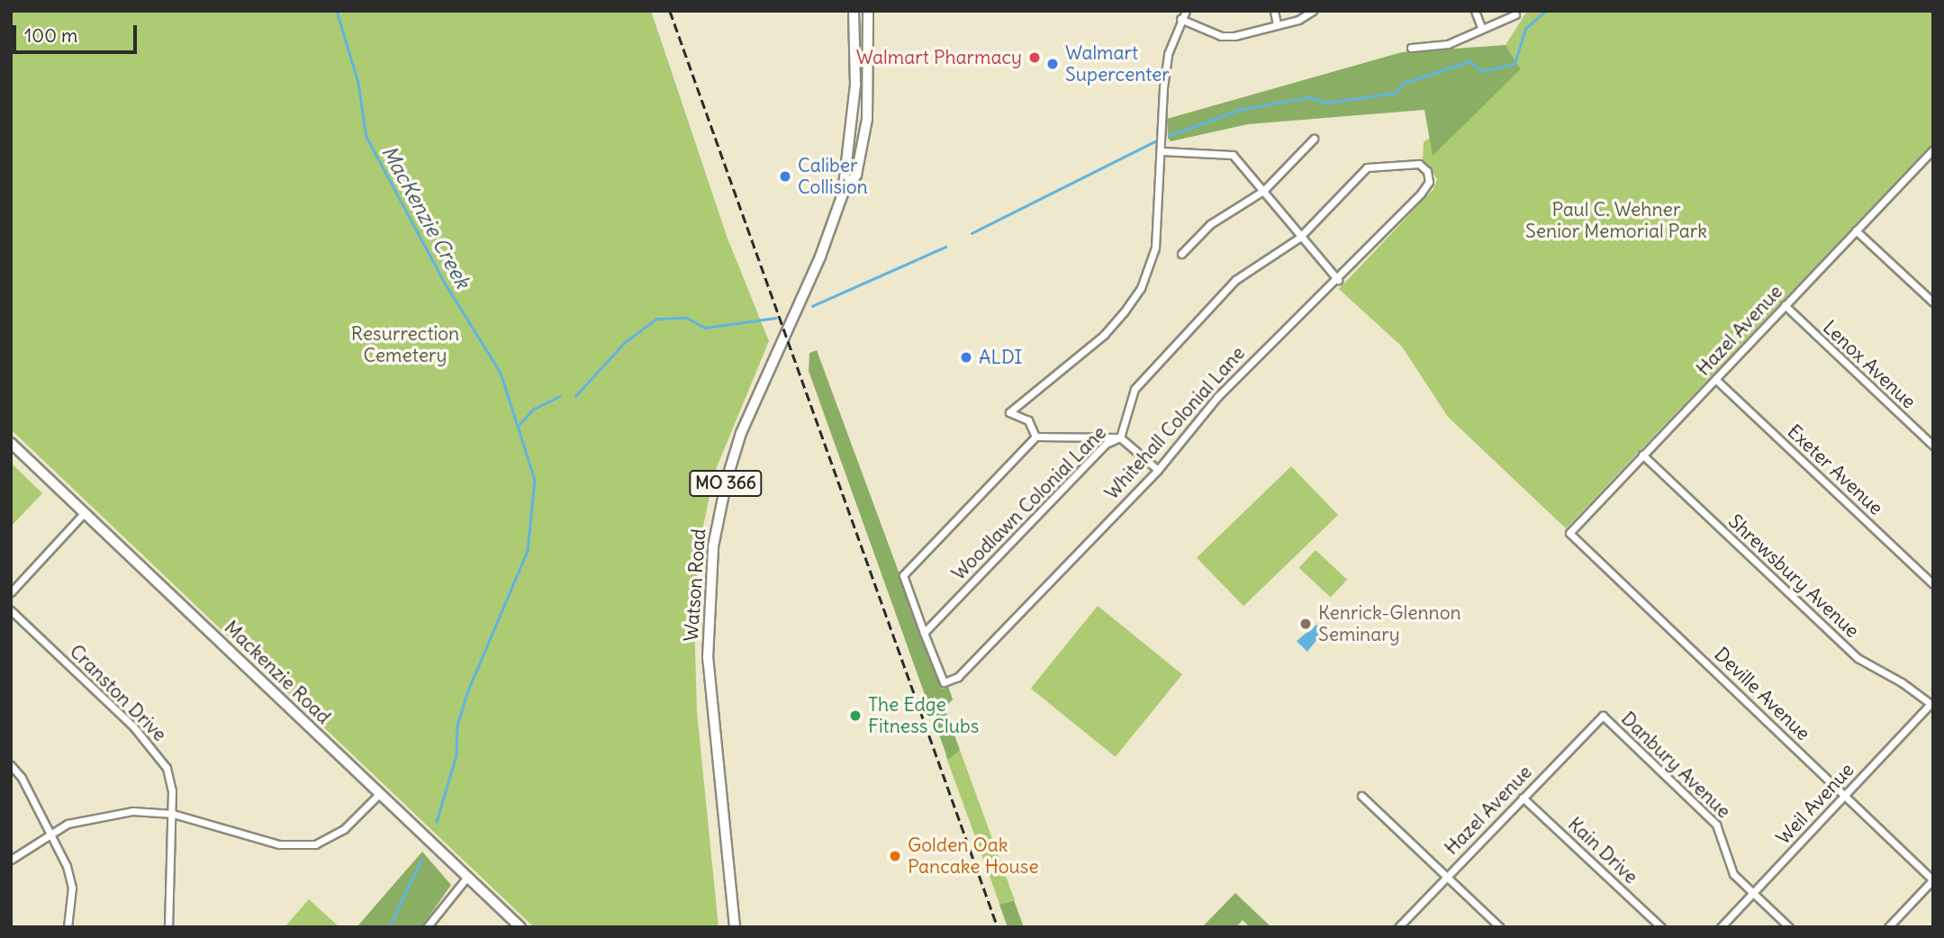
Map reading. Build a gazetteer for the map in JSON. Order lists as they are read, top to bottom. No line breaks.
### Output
{"streets":{"main road":["MO 366","Watson Road","Mackenzie Road"],"street":["Hazel Avenue","Lenox Avenue","Whitehall Colonial Lane","Exeter Avenue","Woodlawn Colonial Lane","Shrewsbury Avenue","Cranston Drive","Deville Avenue","Danbury Avenue","Weil Avenue","Kain Drive"]},"crossings":[["Hazel Avenue","Lenox Avenue"],["Hazel Avenue","Exeter Avenue"],["Hazel Avenue","Shrewsbury Avenue"],["Hazel Avenue","Deville Avenue"],["Hazel Avenue","Danbury Avenue"],["Hazel Avenue","Kain Drive"],["Whitehall Colonial Lane","Woodlawn Colonial Lane"],["Shrewsbury Avenue","Weil Avenue"],["Deville Avenue","Weil Avenue"],["Danbury Avenue","Weil Avenue"]],"water":["MacKenzie Creek"],"parks":["Paul C. Wehner Senior Memorial Park","Resurrection Cemetery"],"places":["Walmart Pharmacy","Walmart Supercenter","Caliber Collision","ALDI","Kenrick-Glennon Seminary","The Edge Fitness Clubs","Golden Oak Pancake House"],"scale_bar":"100 m"}
